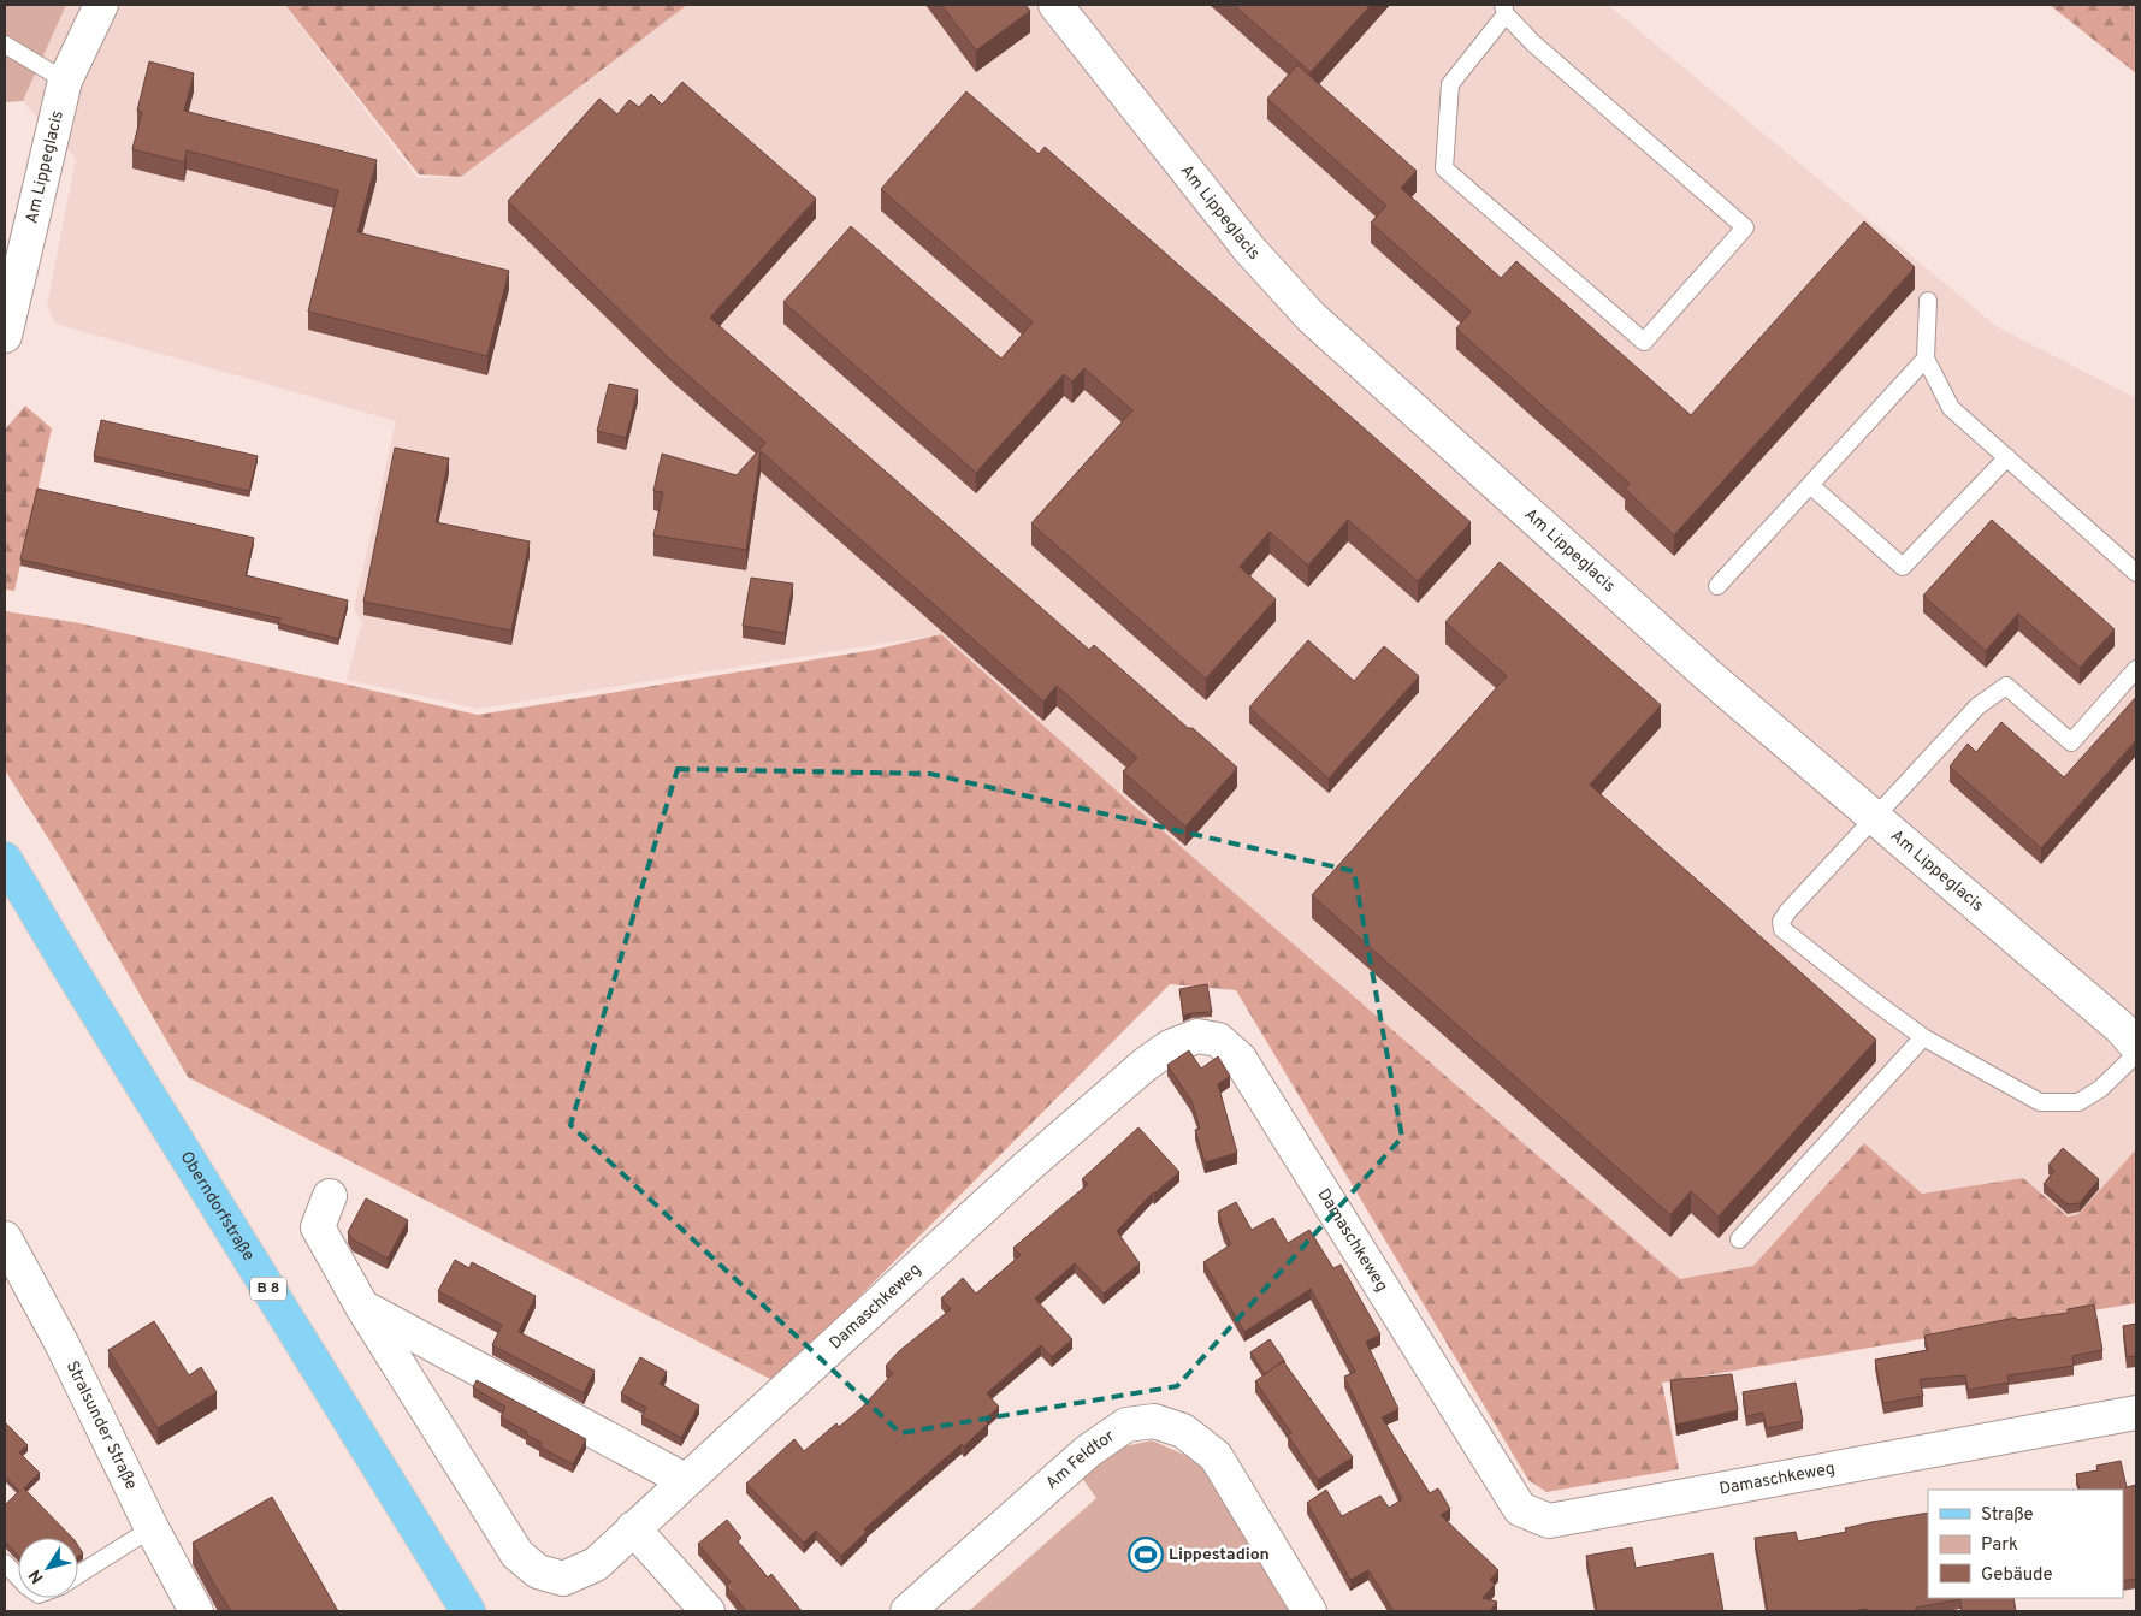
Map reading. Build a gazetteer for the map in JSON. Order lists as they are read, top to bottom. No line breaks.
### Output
{"streets":{"main road":["Oberndorfstraße","B 8"],"street":["Am Lippeglacis","Damaschkeweg","Stralsunder Straße","Am Feldtor"]},"places":{"sports":["Lippestadion"]},"legend":["Straße","Park","Gebäude"],"north":"bottom left"}
